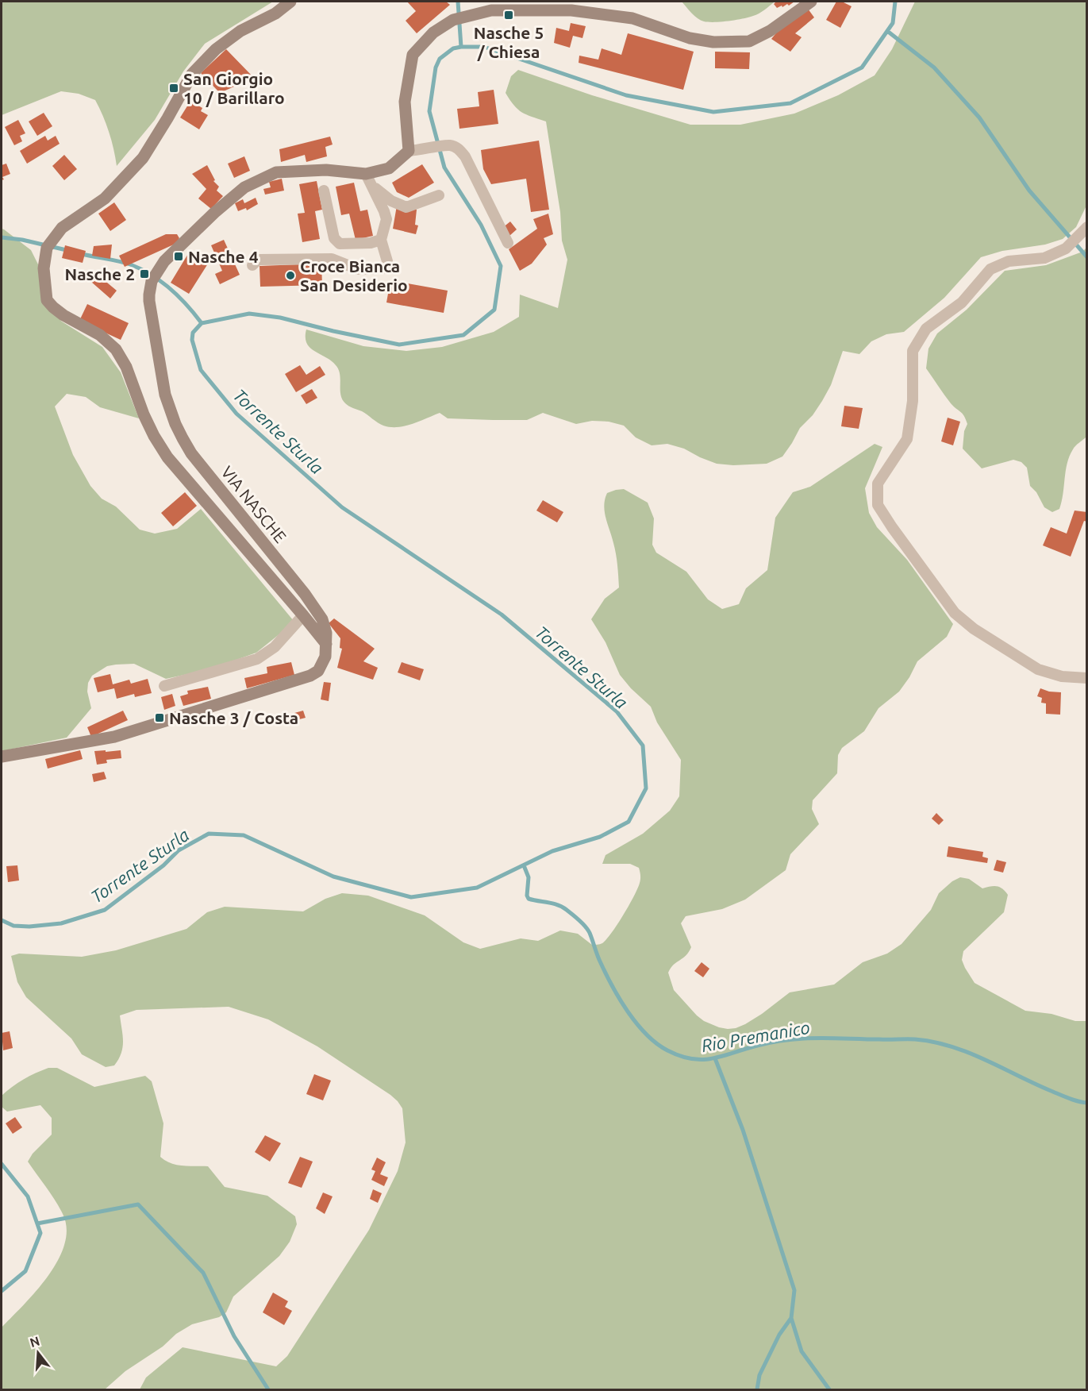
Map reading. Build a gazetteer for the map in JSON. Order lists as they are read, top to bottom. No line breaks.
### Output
{"streets":{"street":["VIA NASCHE"]},"water":["Torrente Sturla","Rio Premanico"],"places":{"transit":["Nasche 5 / Chiesa","San Giorgio 10 / Barillaro","Nasche 4","Nasche 2","Nasche 3 / Costa"],"other":["Croce Bianca San Desiderio"]},"north":"top"}
